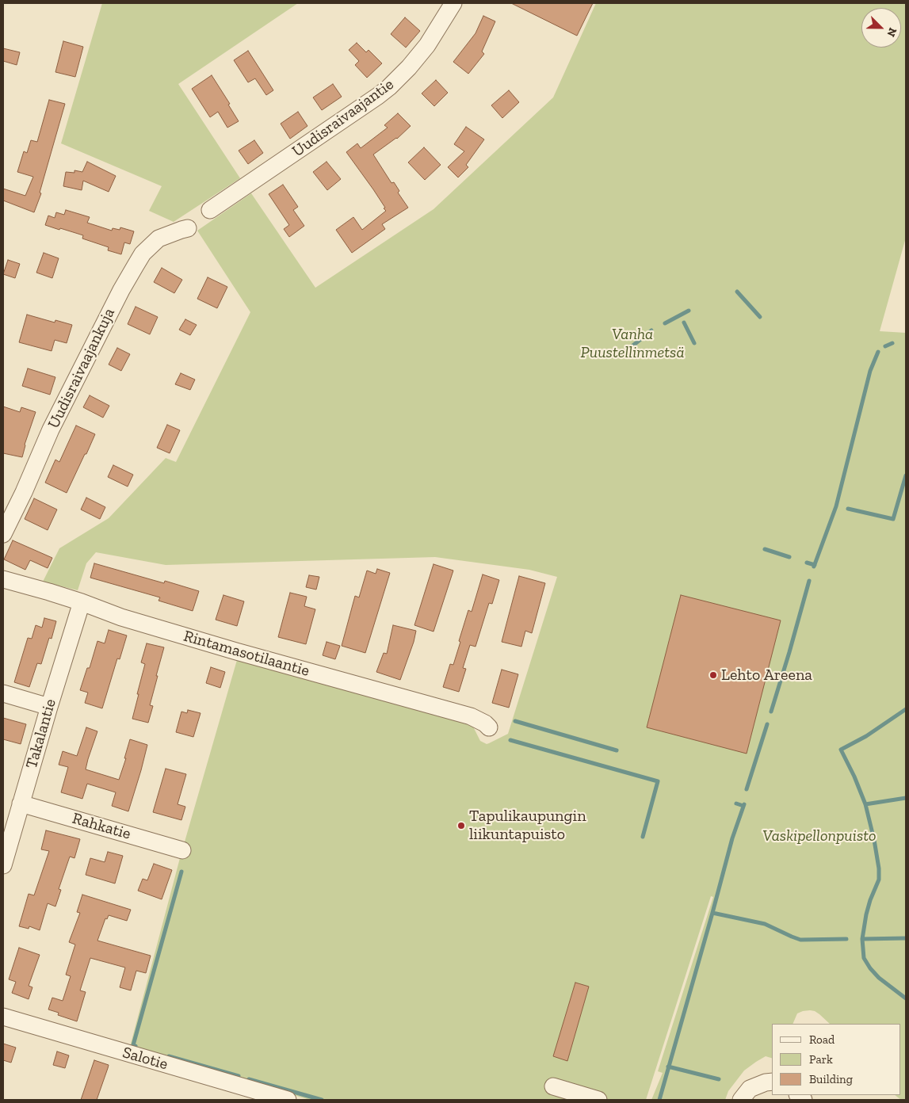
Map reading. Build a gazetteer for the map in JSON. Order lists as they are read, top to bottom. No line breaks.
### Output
{"streets":{"street":["Uudisraivaajantie","Uudisraivaajankuja","Rintamasotilaantie","Takalantie","Rahkatie","Salotie"]},"crossings":[["Rintamasotilaantie","Takalantie"],["Takalantie","Rahkatie"]],"parks":["Vanha Puustellinmetsä","Vaskipellonpuisto"],"places":["Lehto Areena","Tapulikaupungin liikuntapuisto"],"legend":["Road","Park","Building"],"north":"bottom right"}
